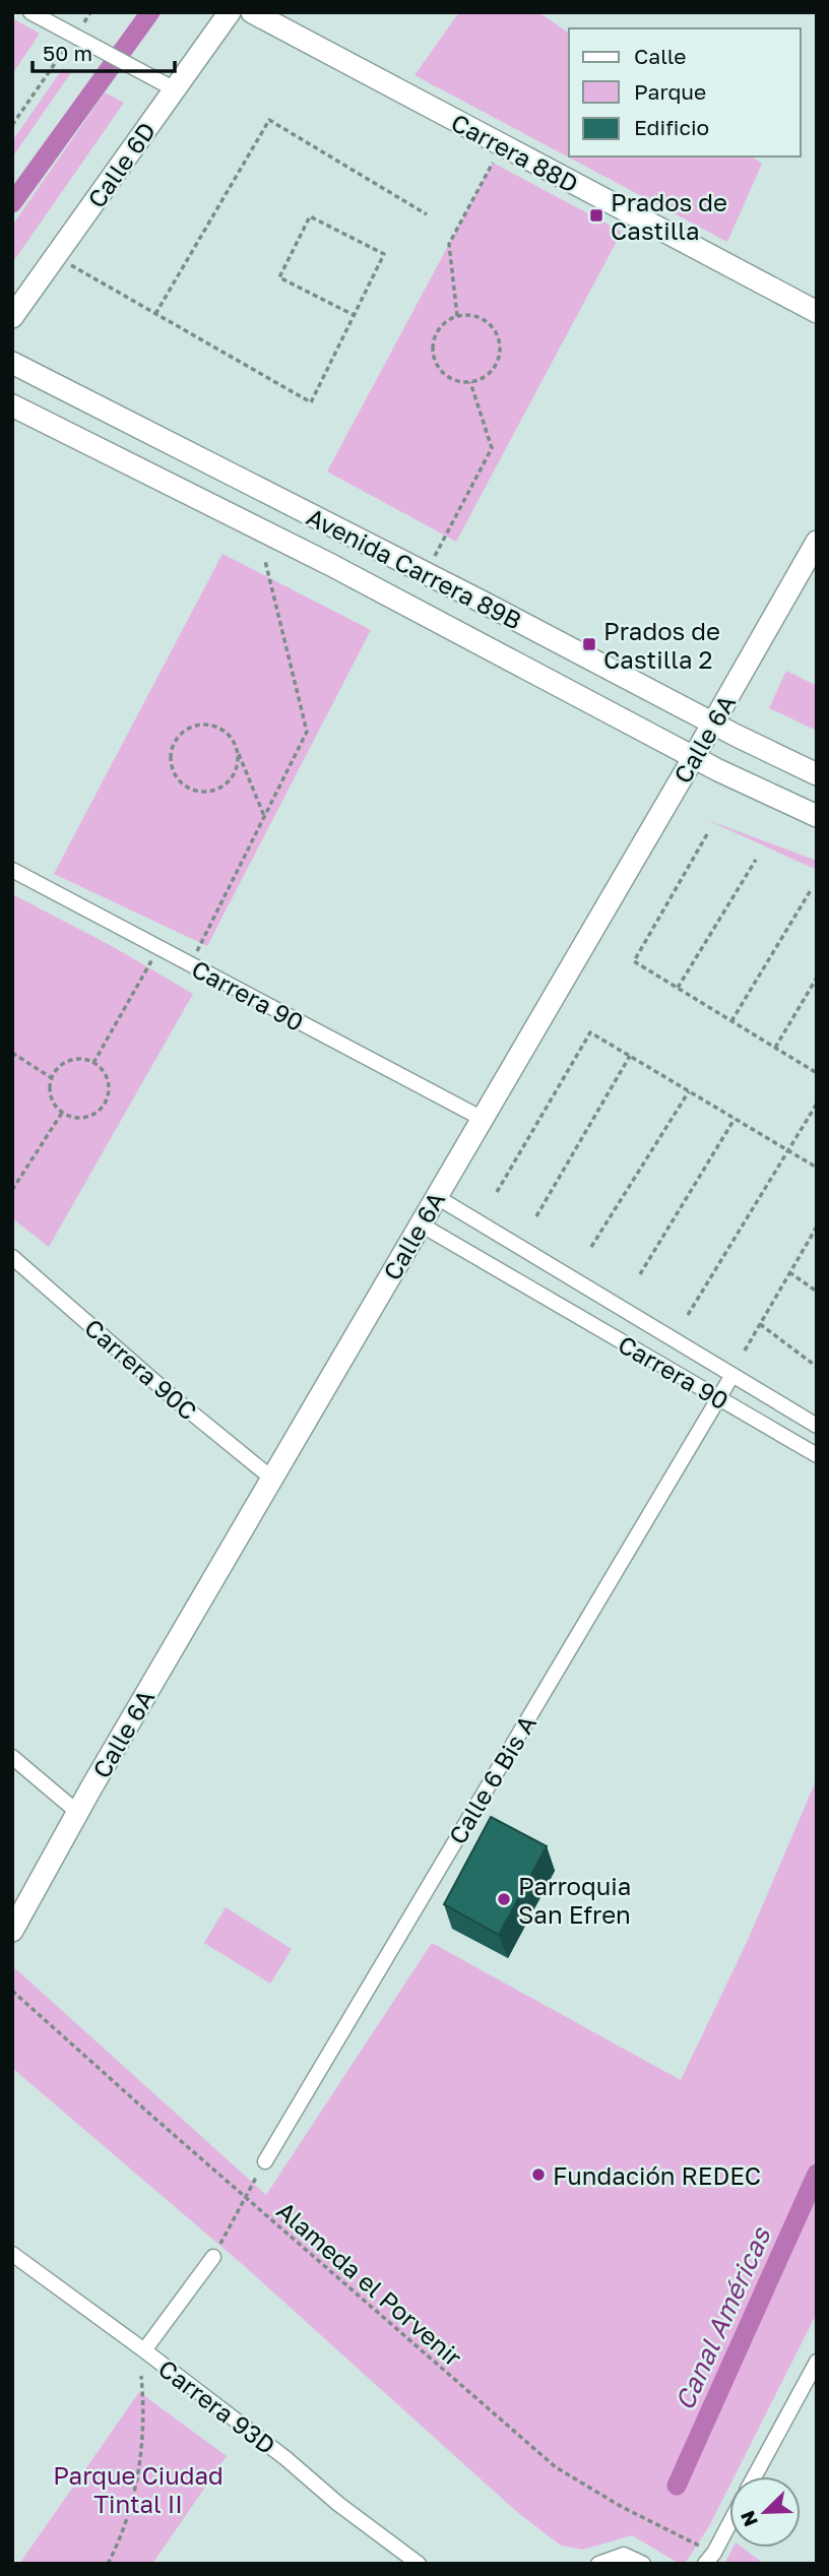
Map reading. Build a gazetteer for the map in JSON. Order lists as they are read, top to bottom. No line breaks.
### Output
{"streets":{"street":["Carrera 88D","Calle 6D","Avenida Carrera 89B","Calle 6A","Carrera 90","Carrera 90C","Calle 6 Bis A","Carrera 93D"],"path":["Alameda el Porvenir"]},"crossings":[["Avenida Carrera 89B","Calle 6A"],["Calle 6A","Carrera 90"],["Calle 6A","Carrera 90C"],["Carrera 90","Calle 6 Bis A"]],"water":["Canal Américas"],"parks":["Parque Ciudad Tintal II"],"places":{"transit":["Prados de Castilla","Prados de Castilla 2"],"other":["Parroquia San Efren","Fundación REDEC"]},"legend":["Calle","Parque","Edificio"],"scale_bar":"50 m","north":"bottom left"}
